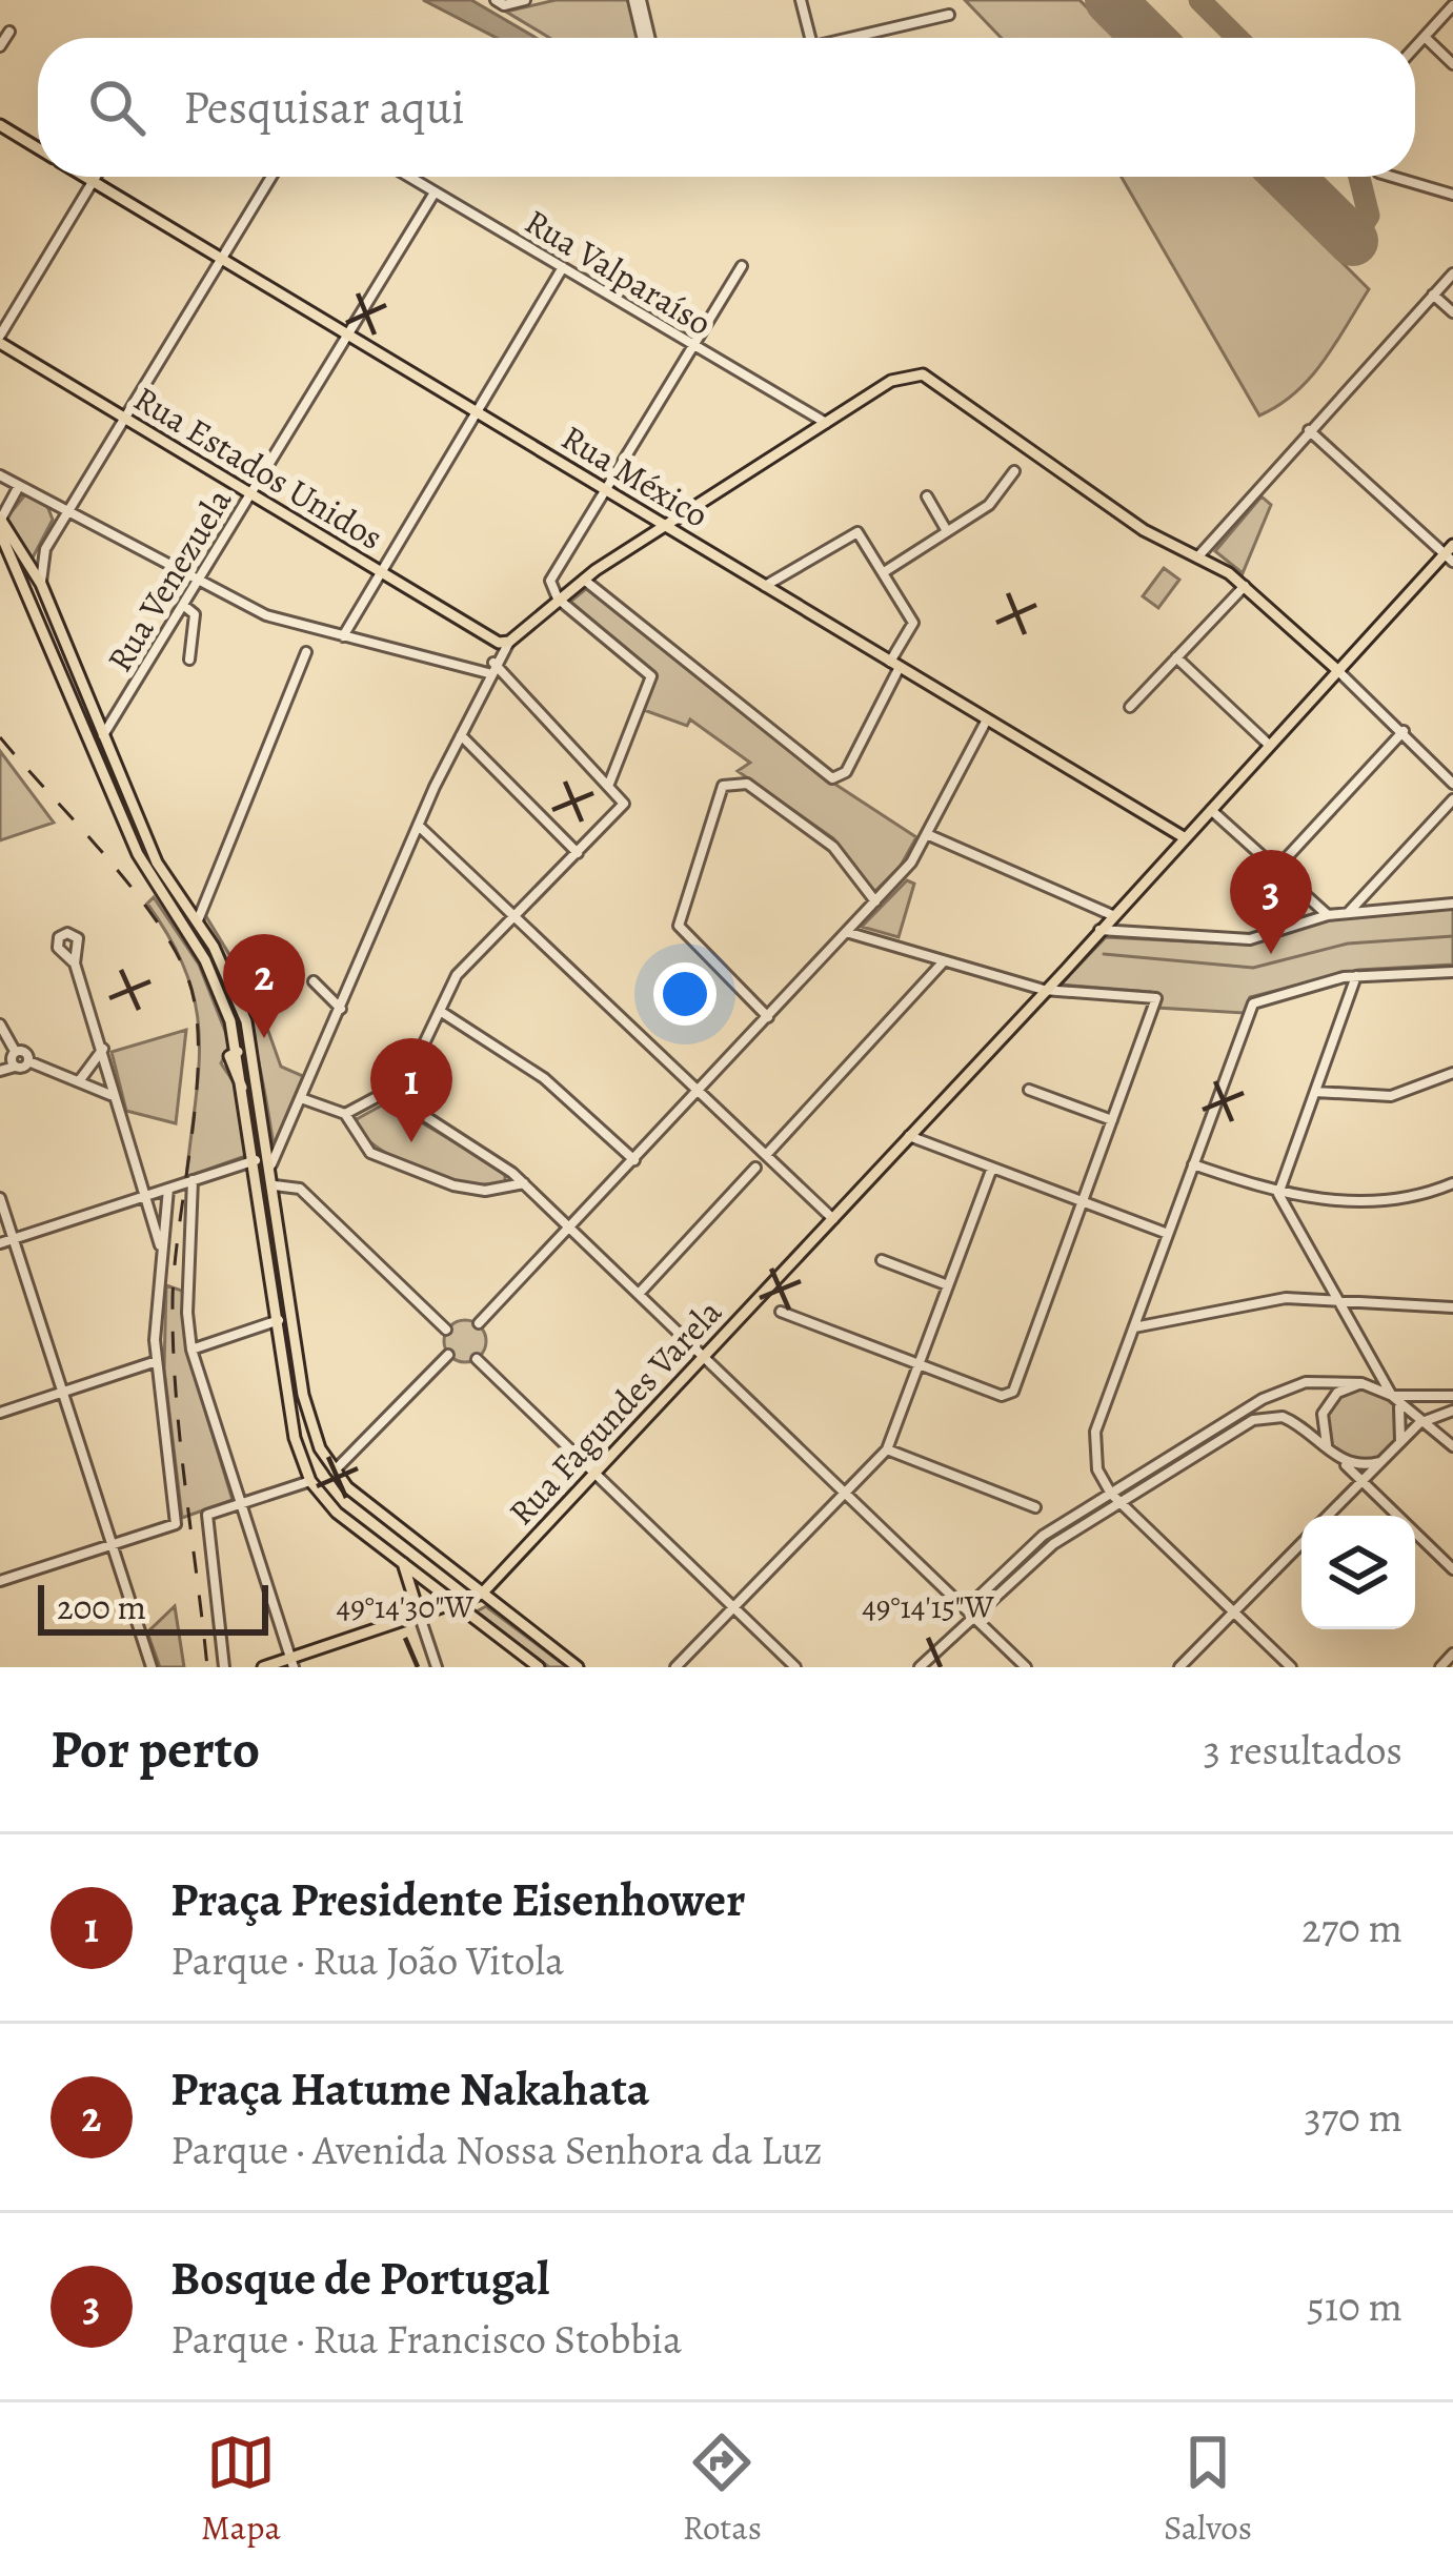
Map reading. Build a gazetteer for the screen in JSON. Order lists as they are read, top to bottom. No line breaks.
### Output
{"streets":{"main road":["Rua Estados Unidos","Rua México","Rua Fagundes Varela"],"street":["Rua Valparaíso","Rua Venezuela"]},"crossings":[["Rua Valparaíso","Rua Venezuela"],["Rua Estados Unidos","Rua Venezuela"],["Rua México","Rua Venezuela"],["Rua México","Rua Fagundes Varela"]],"scale_bar":"200 m","page":{"search":"Pesquisar aqui","pins":["3","2","1"],"scale":"200 m","heading":["Por perto","3 resultados"],"list":[{"mark":"1","name":"Praça Presidente Eisenhower","note":"Parque · Rua João Vitola","value":"270 m"},{"mark":"2","name":"Praça Hatume Nakahata","note":"Parque · Avenida Nossa Senhora da Luz","value":"370 m"},{"mark":"3","name":"Bosque de Portugal","note":"Parque · Rua Francisco Stobbia","value":"510 m"}],"nav":["Mapa","Rotas","Salvos"]},"coordinates":["49°14'30\"W","49°14'15\"W"]}
